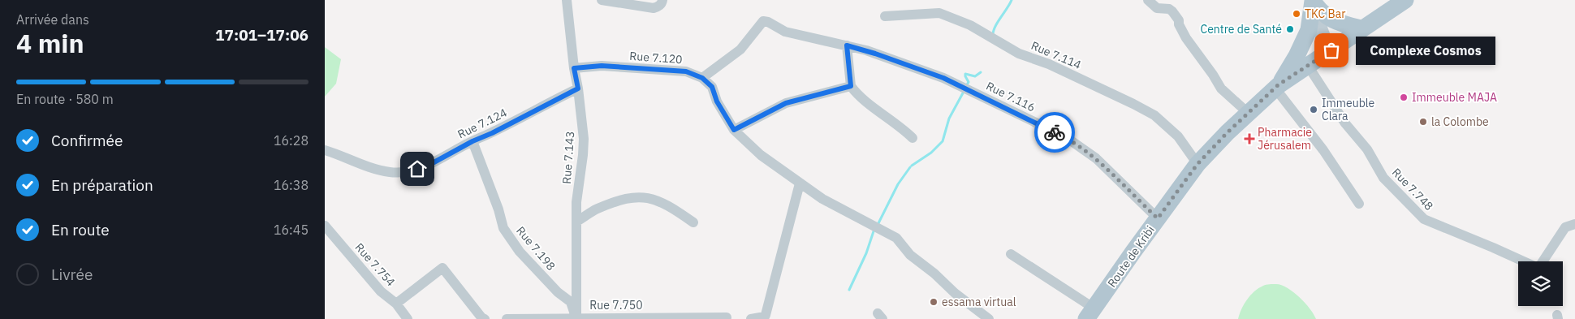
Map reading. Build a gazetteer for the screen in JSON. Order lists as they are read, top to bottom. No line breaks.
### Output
{"streets":{"main road":["Route de Kribi"],"street":["Rue 7.114","Rue 7.120","Rue 7.116","Rue 7.124","Rue 7.143","Rue 7.748","Rue 7.198","Rue 7.754","Rue 7.750"]},"crossings":[["Rue 7.114","Route de Kribi"],["Rue 7.120","Rue 7.116"],["Rue 7.120","Rue 7.143"],["Rue 7.116","Route de Kribi"],["Rue 7.124","Rue 7.143"],["Rue 7.124","Rue 7.198"],["Rue 7.143","Rue 7.198"],["Rue 7.143","Rue 7.750"],["Rue 7.748","Route de Kribi"],["Rue 7.198","Rue 7.750"]],"places":{"other":["TKC Bar","Centre de Santé","Complexe Cosmos","Immeuble MAJA","Immeuble Clara","la Colombe","essama virtual"],"health":["Pharmacie Jérusalem"]},"page":{"heading":["4 min","Arrivée dans","17:01–17:06"],"bubble":"Complexe Cosmos","bar":"En route · 580 m","list":[["Confirmée","16:28"],["En préparation","16:38"],["En route","16:45"],"Livrée"]}}
